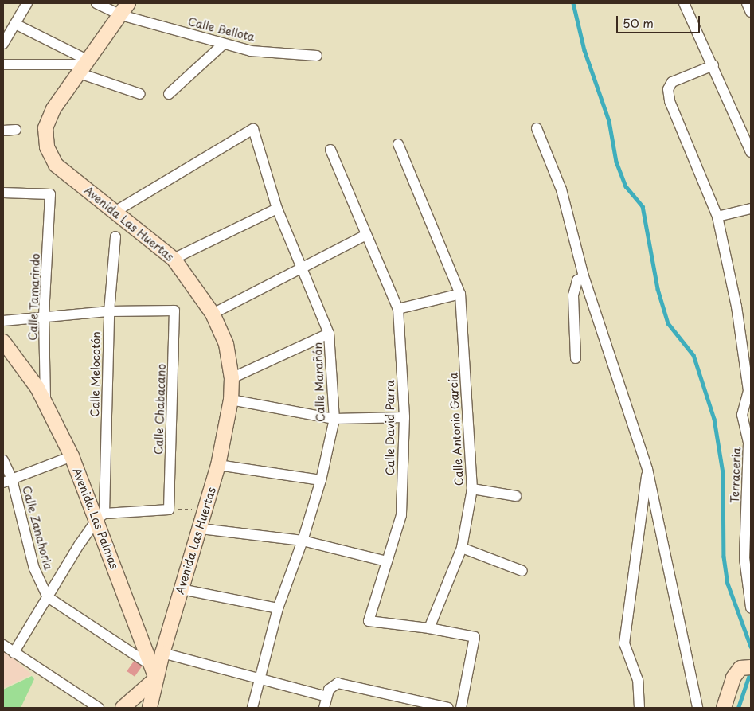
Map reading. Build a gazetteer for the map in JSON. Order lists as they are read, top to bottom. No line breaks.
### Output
{"streets":{"street":["Calle Bellota","Avenida Las Huertas","Calle Tamarindo","Calle Melocotón","Calle Marañón","Calle Chabacano","Calle David Parra","Calle Antonio García","Terraceria","Avenida Las Palmas","Calle Zanahoria"]},"crossings":[["Calle Bellota","Avenida Las Huertas"],["Avenida Las Huertas","Calle Marañón"],["Avenida Las Huertas","Avenida Las Palmas"],["Calle Tamarindo","Avenida Las Palmas"],["Calle Melocotón","Calle Chabacano"],["Calle Melocotón","Avenida Las Palmas"],["Calle David Parra","Calle Antonio García"]],"scale_bar":"50 m"}
